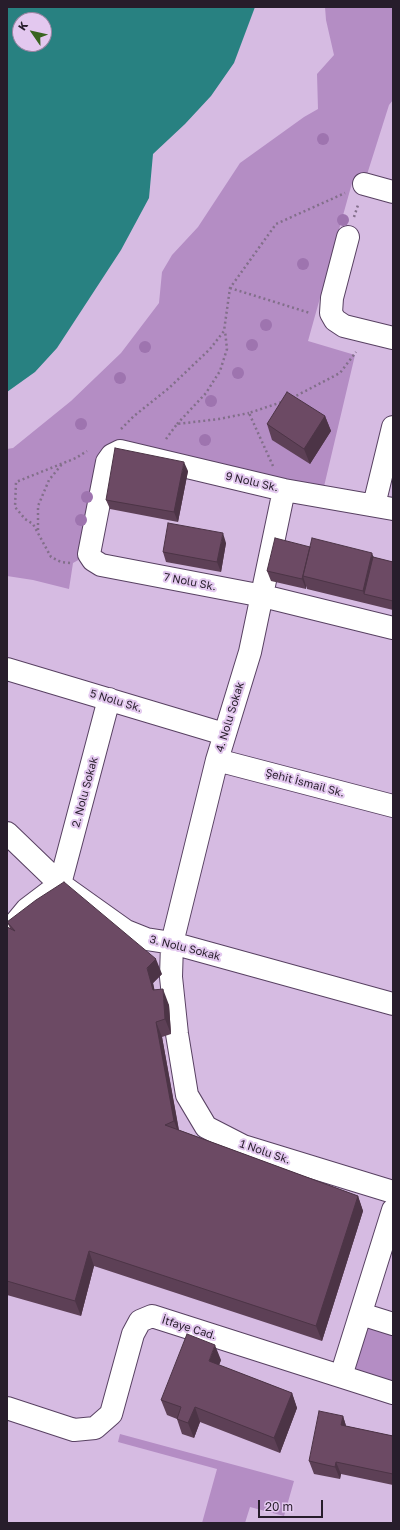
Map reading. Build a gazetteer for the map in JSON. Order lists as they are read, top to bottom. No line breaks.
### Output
{"streets":{"street":["9 Nolu Sk.","7 Nolu Sk.","5 Nolu Sk.","4. Nolu Sokak","Şehit İsmail Sk.","2. Nolu Sokak","3. Nolu Sokak","1 Nolu Sk.","İtfaye Cad."]},"crossings":[["9 Nolu Sk.","4. Nolu Sokak"],["7 Nolu Sk.","4. Nolu Sokak"],["5 Nolu Sk.","4. Nolu Sokak"],["5 Nolu Sk.","2. Nolu Sokak"],["4. Nolu Sokak","Şehit İsmail Sk."],["4. Nolu Sokak","3. Nolu Sokak"],["4. Nolu Sokak","1 Nolu Sk."],["2. Nolu Sokak","3. Nolu Sokak"],["3. Nolu Sokak","1 Nolu Sk."]],"scale_bar":"20 m","north":"top left"}
